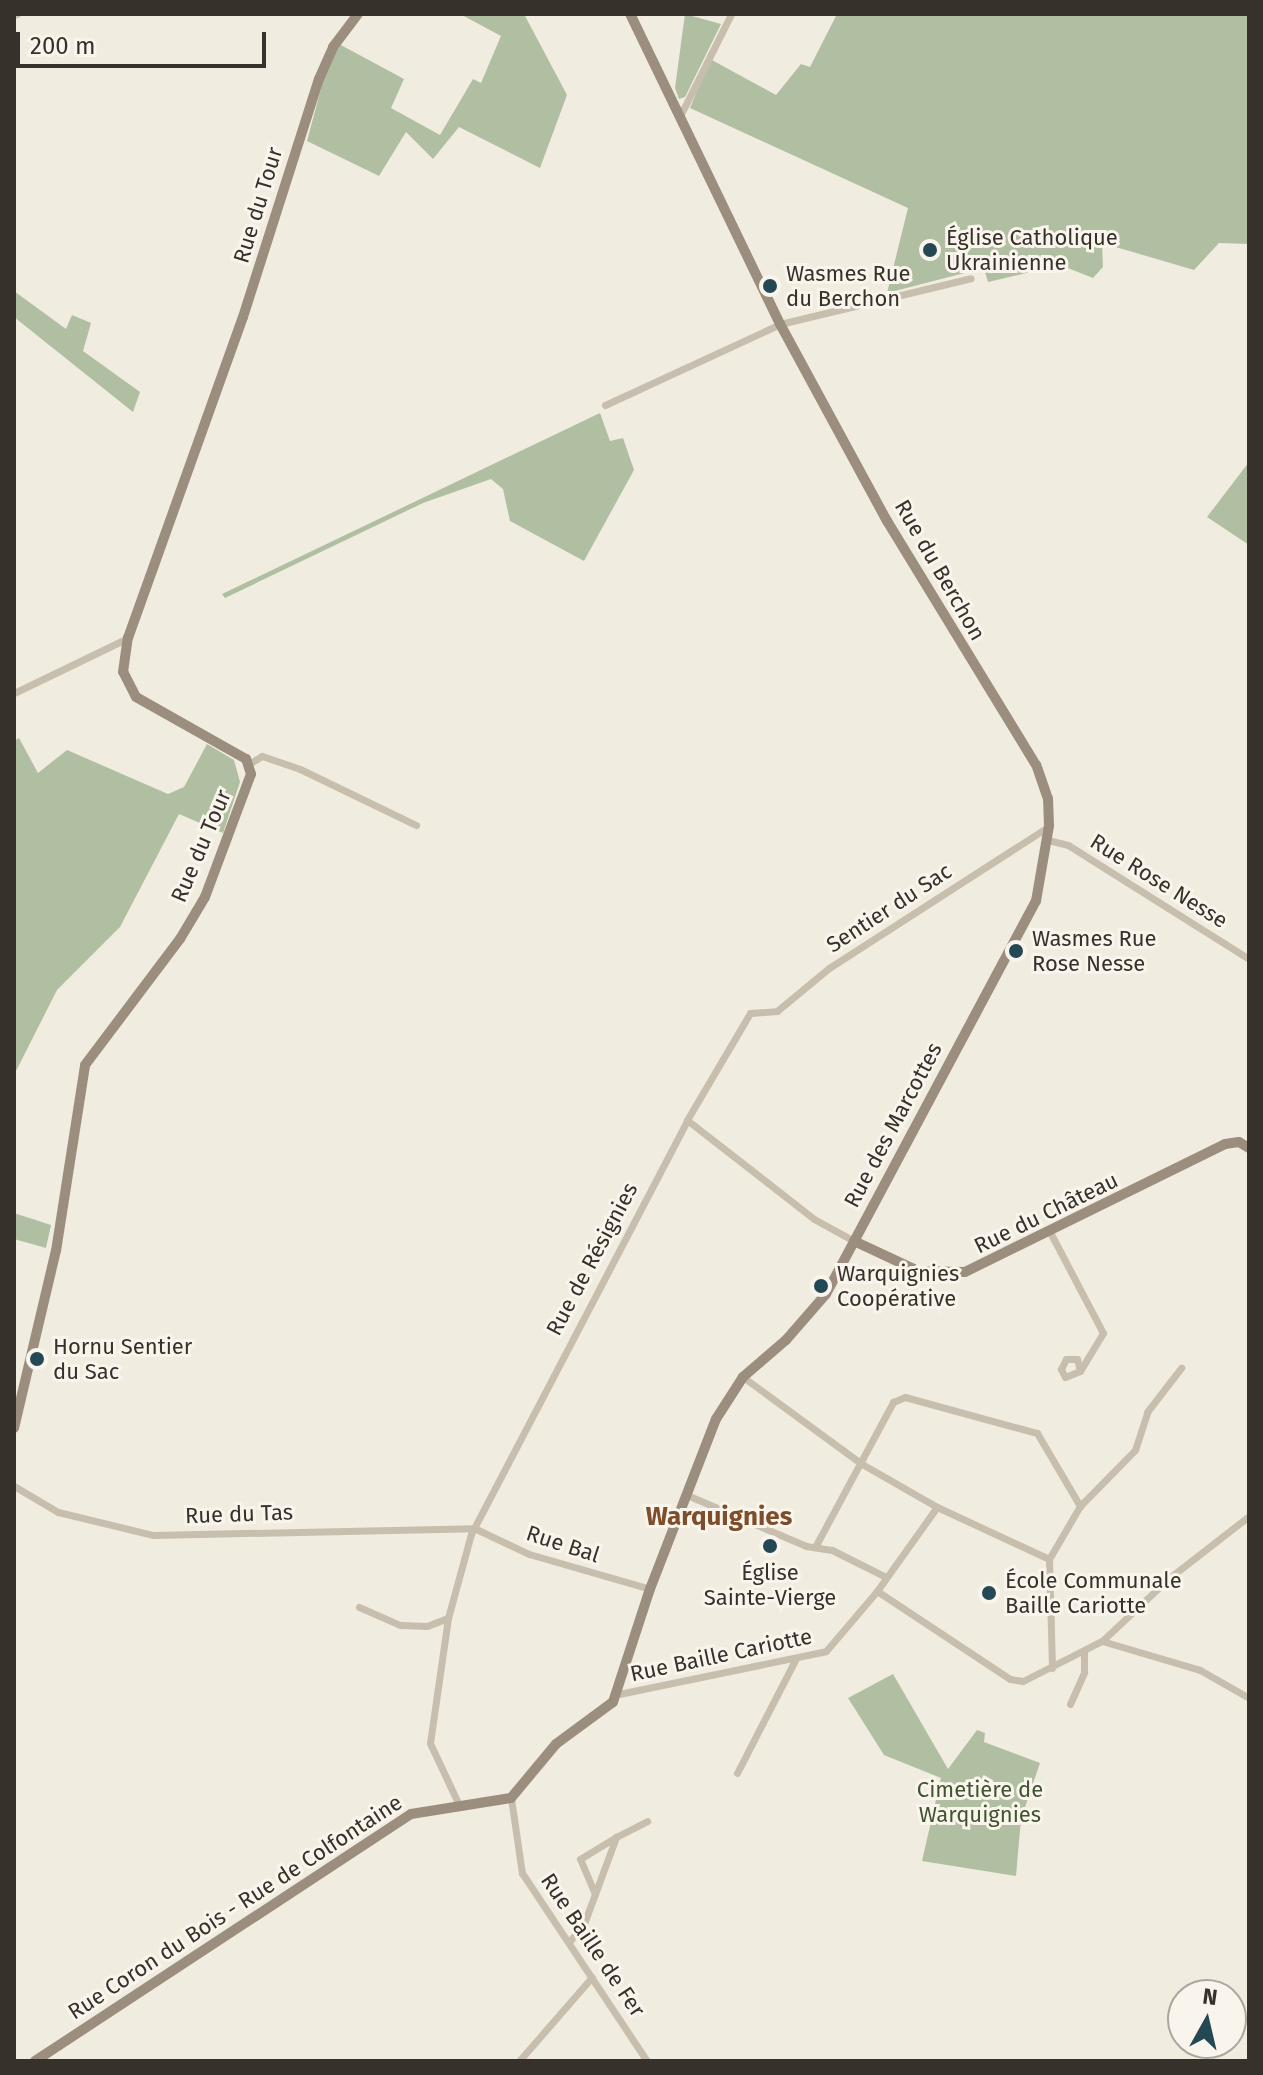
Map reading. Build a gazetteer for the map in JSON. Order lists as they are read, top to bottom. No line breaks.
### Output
{"streets":{"street":["Rue du Tour","Rue du Berchon","Rue Rose Nesse","Sentier du Sac","Rue des Marcottes","Rue du Château","Rue de Résignies","Rue du Tas","Rue Bal","Rue Baille Cariotte","Rue Coron du Bois - Rue de Colfontaine","Rue Baille de Fer"]},"crossings":[["Rue du Berchon","Rue Rose Nesse"],["Rue du Berchon","Sentier du Sac"],["Rue du Berchon","Rue des Marcottes"],["Rue Rose Nesse","Rue des Marcottes"],["Sentier du Sac","Rue de Résignies"],["Rue des Marcottes","Rue du Château"],["Rue des Marcottes","Rue de Résignies"],["Rue de Résignies","Rue du Tas"],["Rue de Résignies","Rue Bal"],["Rue du Tas","Rue Bal"],["Rue Coron du Bois - Rue de Colfontaine","Rue Baille de Fer"]],"districts":["Warquignies"],"parks":["Cimetière de Warquignies"],"places":["Église Catholique Ukrainienne","Wasmes Rue du Berchon","Wasmes Rue Rose Nesse","Warquignies Coopérative","Hornu Sentier du Sac","Église Sainte-Vierge","École Communale Baille Cariotte"],"scale_bar":"200 m","north":"top"}
